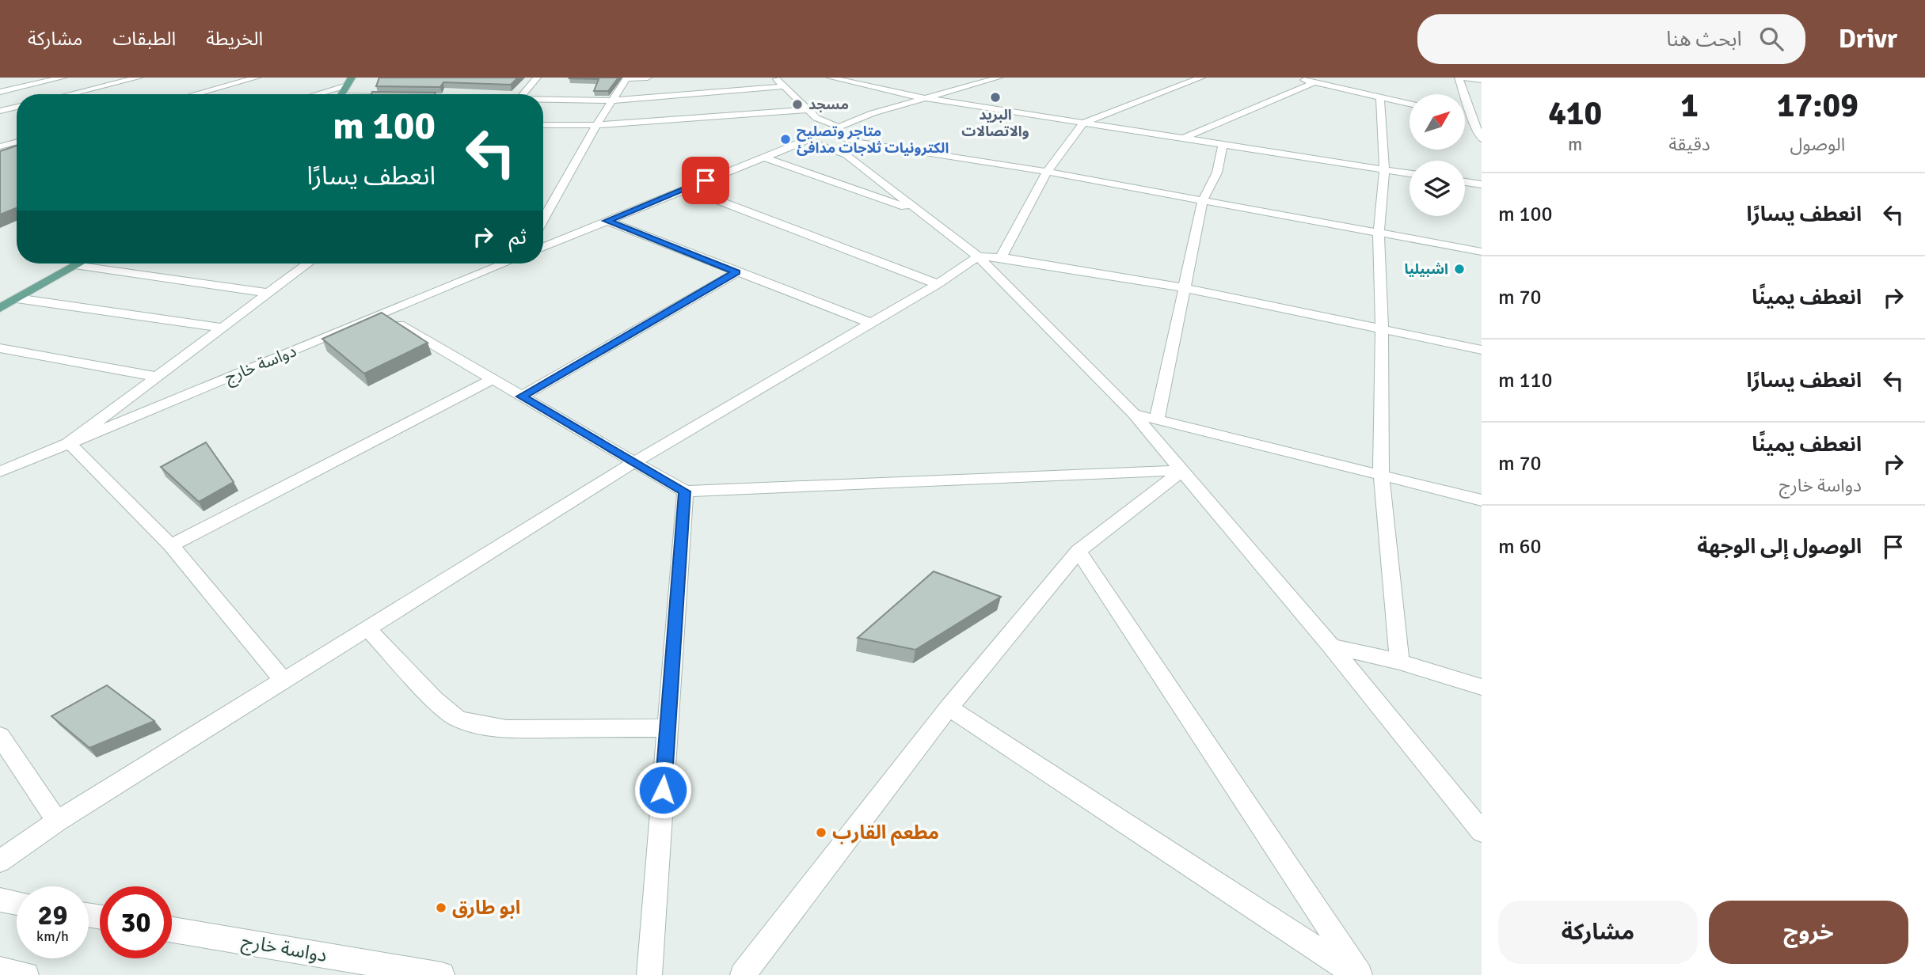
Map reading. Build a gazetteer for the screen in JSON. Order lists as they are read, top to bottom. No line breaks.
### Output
{"streets":{"street":["دواسة خارج"]},"places":["البريد والاتصالات","مسجد","متاجر وتصليح الكترونيات ثلاجات مدافئ","اشبيليا","مطعم القارب","ابو طارق"],"north":"top right","page":{"header":"Drivr","search":"ابحث هنا","nav":["الخريطة","الطبقات","مشاركة"],"eta":["17:09","الوصول","1","دقيقة","410","m"],"turn":["100 m","انعطف يسارًا"],"list":[{"name":"انعطف يسارًا","value":"100 m"},{"name":"انعطف يمينًا","value":"70 m"},{"name":"انعطف يسارًا","value":"110 m"},{"name":"انعطف يمينًا","note":"دواسة خارج","value":"70 m"},{"name":"الوصول إلى الوجهة","value":"60 m"}],"then":"ثم","speed":"29 km/h","limit":"30","buttons":["خروج","مشاركة"]}}
